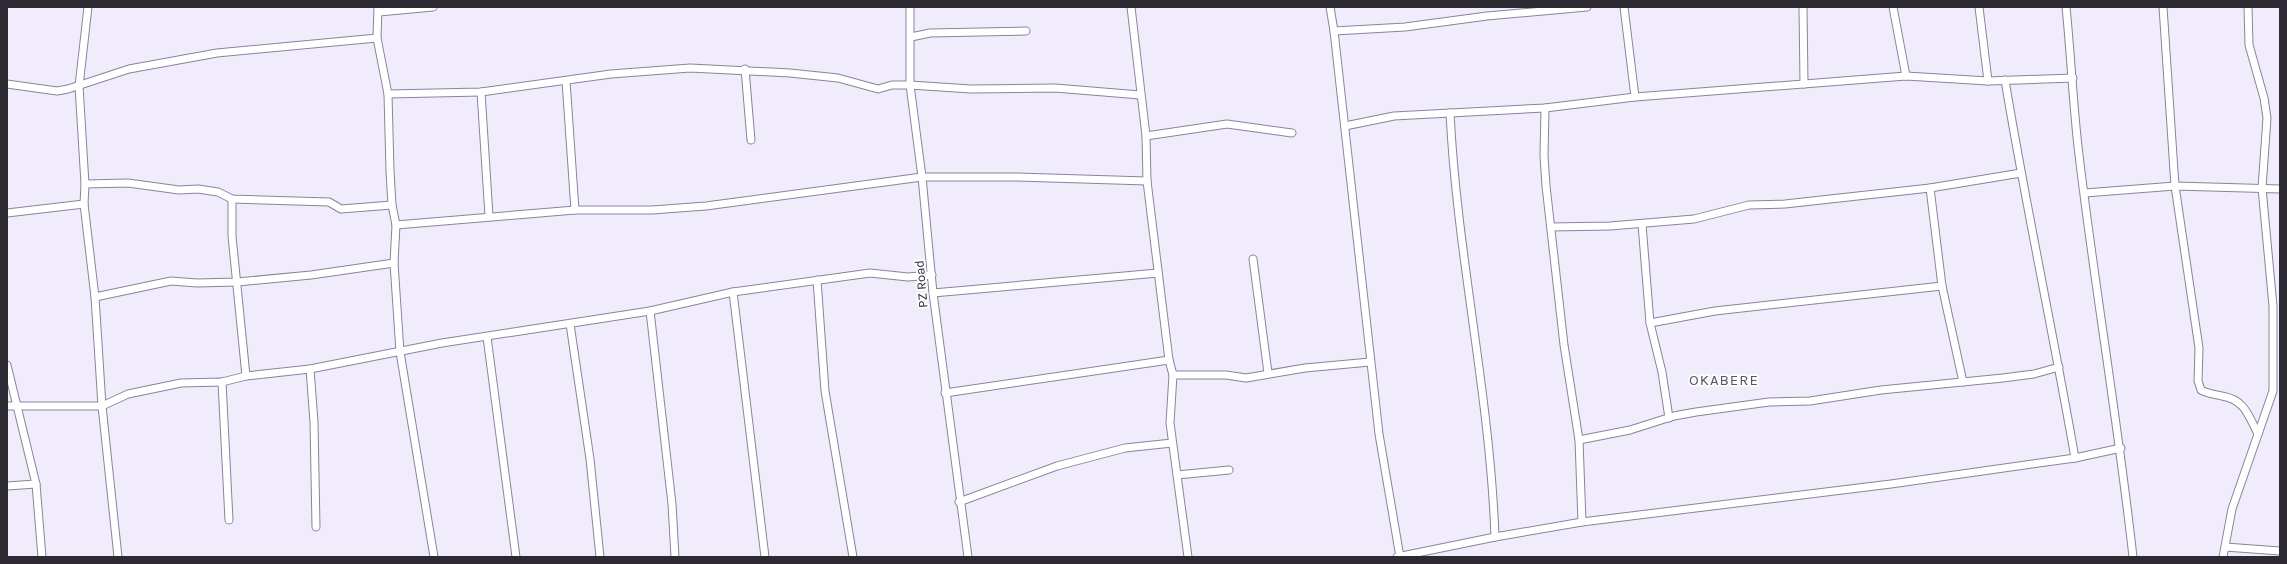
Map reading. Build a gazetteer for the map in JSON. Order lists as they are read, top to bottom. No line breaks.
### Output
{"streets":{"street":["PZ Road"]},"districts":["OKABERE"]}
